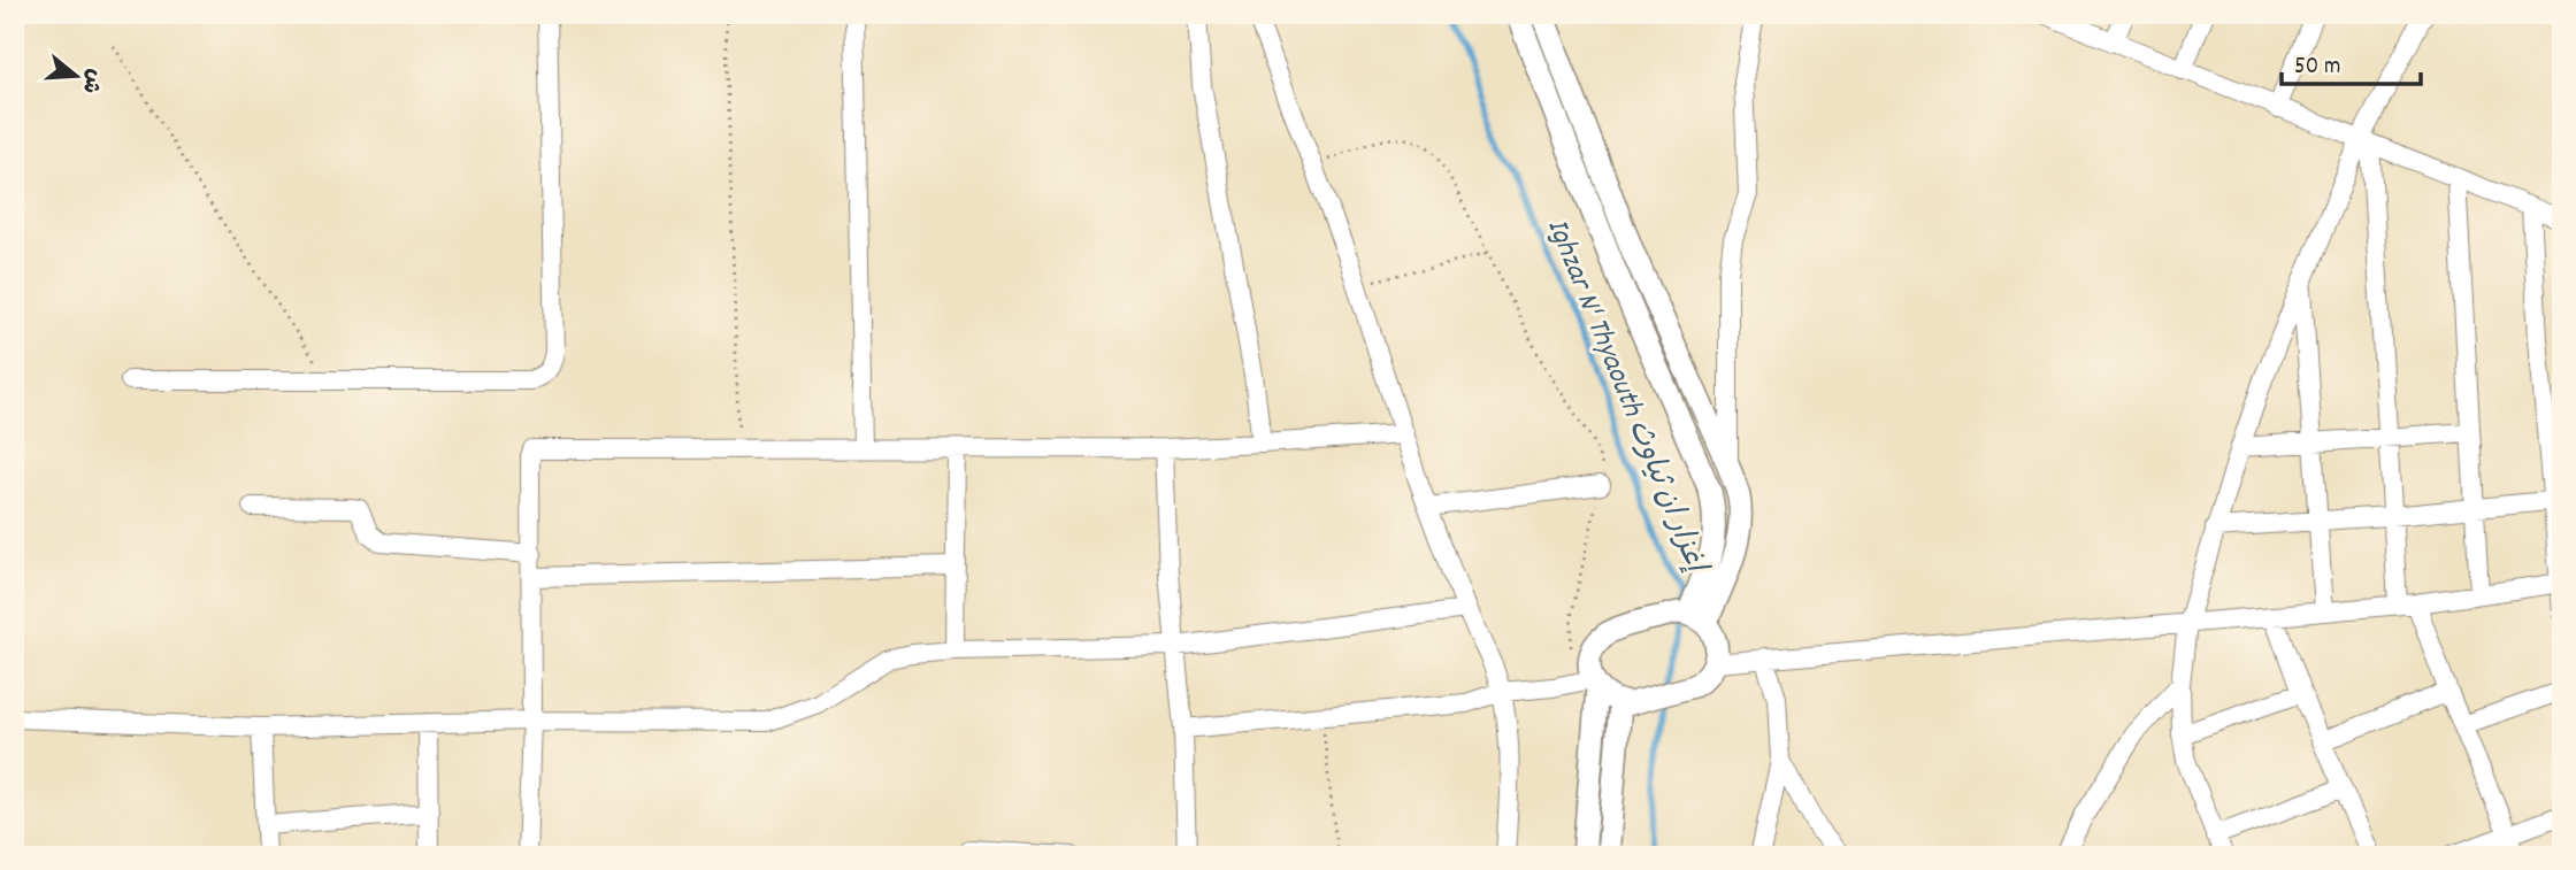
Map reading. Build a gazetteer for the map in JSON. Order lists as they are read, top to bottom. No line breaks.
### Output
{"water":["Ighzar N' Thyaouth إغزار ان ثياوث"],"scale_bar":"50 m","north":"right"}
